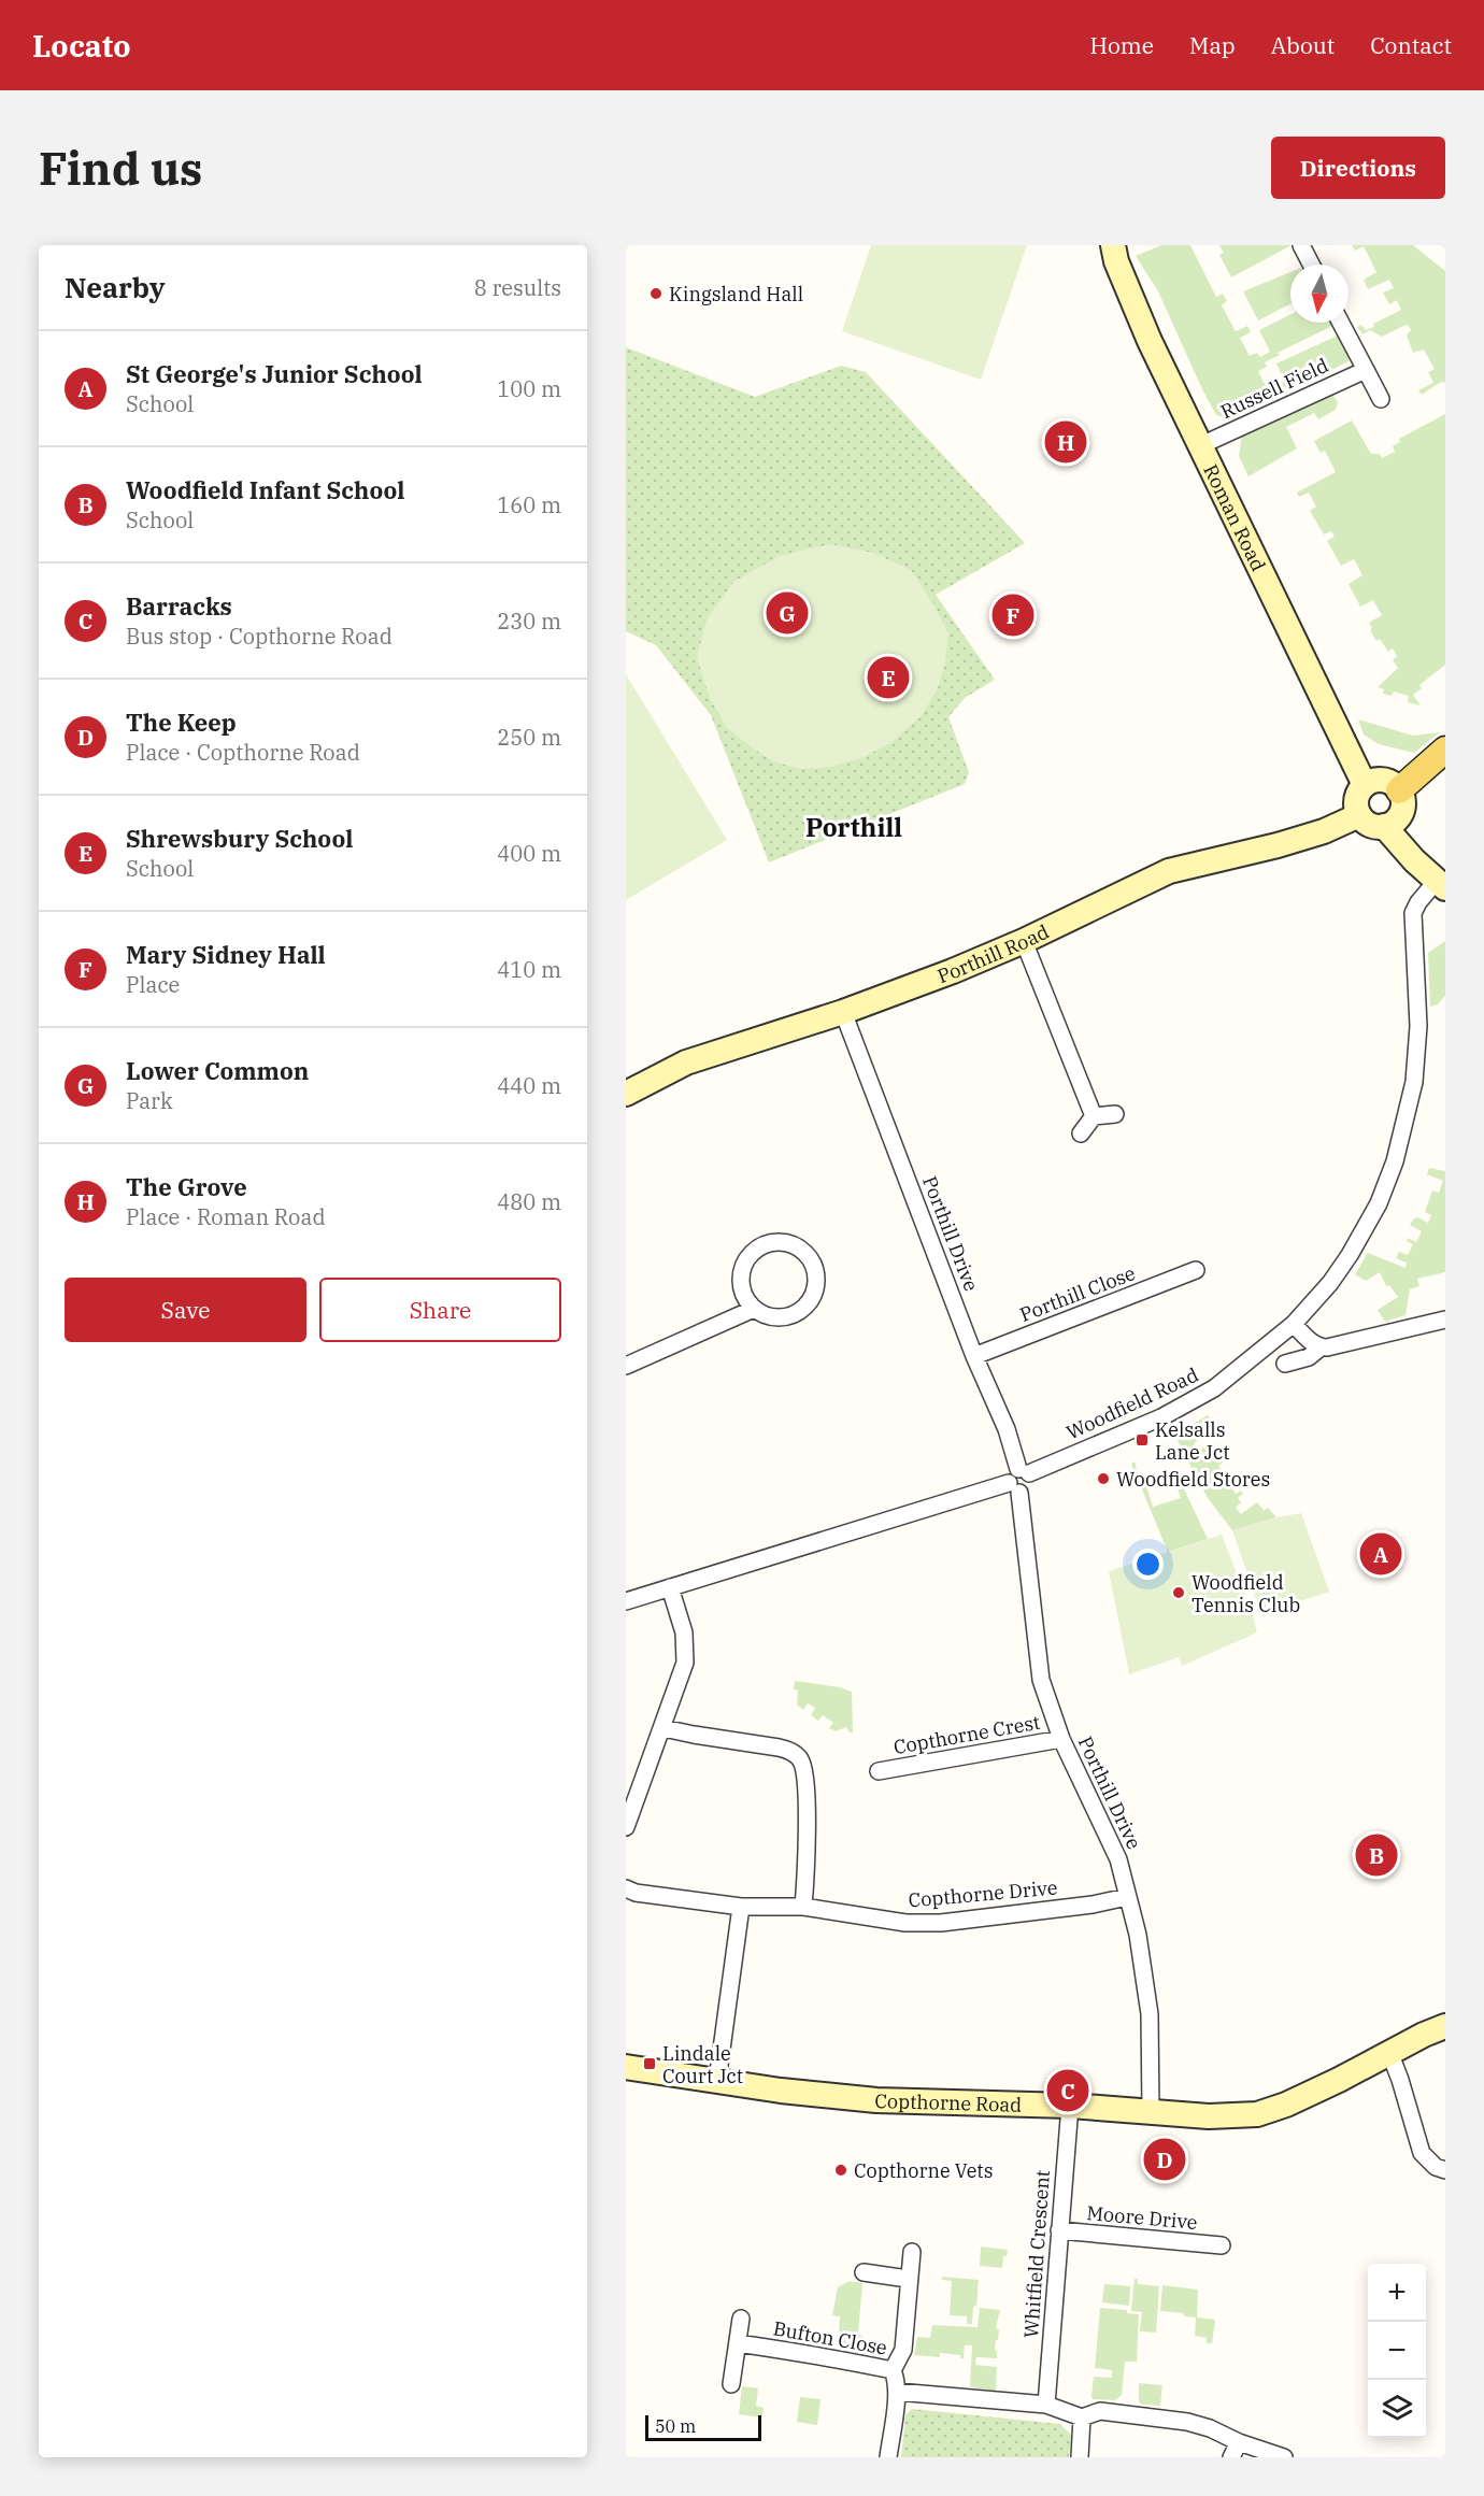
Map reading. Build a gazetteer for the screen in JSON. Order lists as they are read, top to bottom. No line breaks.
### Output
{"streets":{"main road":["Roman Road","Porthill Road","Copthorne Road"],"street":["Russell Field","Porthill Drive","Porthill Close","Woodfield Road","Copthorne Crest","Copthorne Drive","Moore Drive","Whitfield Crescent","Bufton Close"]},"crossings":[["Russell Field","Roman Road"],["Roman Road","Porthill Road"],["Porthill Road","Porthill Drive"],["Porthill Drive","Porthill Close"],["Porthill Drive","Woodfield Road"],["Porthill Drive","Copthorne Crest"],["Porthill Drive","Copthorne Drive"],["Porthill Drive","Copthorne Road"],["Copthorne Road","Whitfield Crescent"],["Moore Drive","Whitfield Crescent"]],"districts":["Porthill"],"places":{"other":["Kingsland Hall","Woodfield Stores","Woodfield Tennis Club","Copthorne Vets"],"transit":["Kelsalls Lane Jct","Lindale Court Jct"]},"scale_bar":"50 m","north":"bottom","page":{"header":"Locato","nav":["Home","Map","About","Contact"],"buttons":["Directions",["Save","Share"]],"title":"Find us","heading":["Nearby","8 results"],"list":[{"mark":"A","name":"St George's Junior School","note":"School","value":"100 m"},{"mark":"B","name":"Woodfield Infant School","note":"School","value":"160 m"},{"mark":"C","name":"Barracks","note":"Bus stop · Copthorne Road","value":"230 m"},{"mark":"D","name":"The Keep","note":"Place · Copthorne Road","value":"250 m"},{"mark":"E","name":"Shrewsbury School","note":"School","value":"400 m"},{"mark":"F","name":"Mary Sidney Hall","note":"Place","value":"410 m"},{"mark":"G","name":"Lower Common","note":"Park","value":"440 m"},{"mark":"H","name":"The Grove","note":"Place · Roman Road","value":"480 m"}],"pins":["H","G","F","E","A","B","C","D"],"map_buttons":["+","−"],"scale":"50 m"}}
